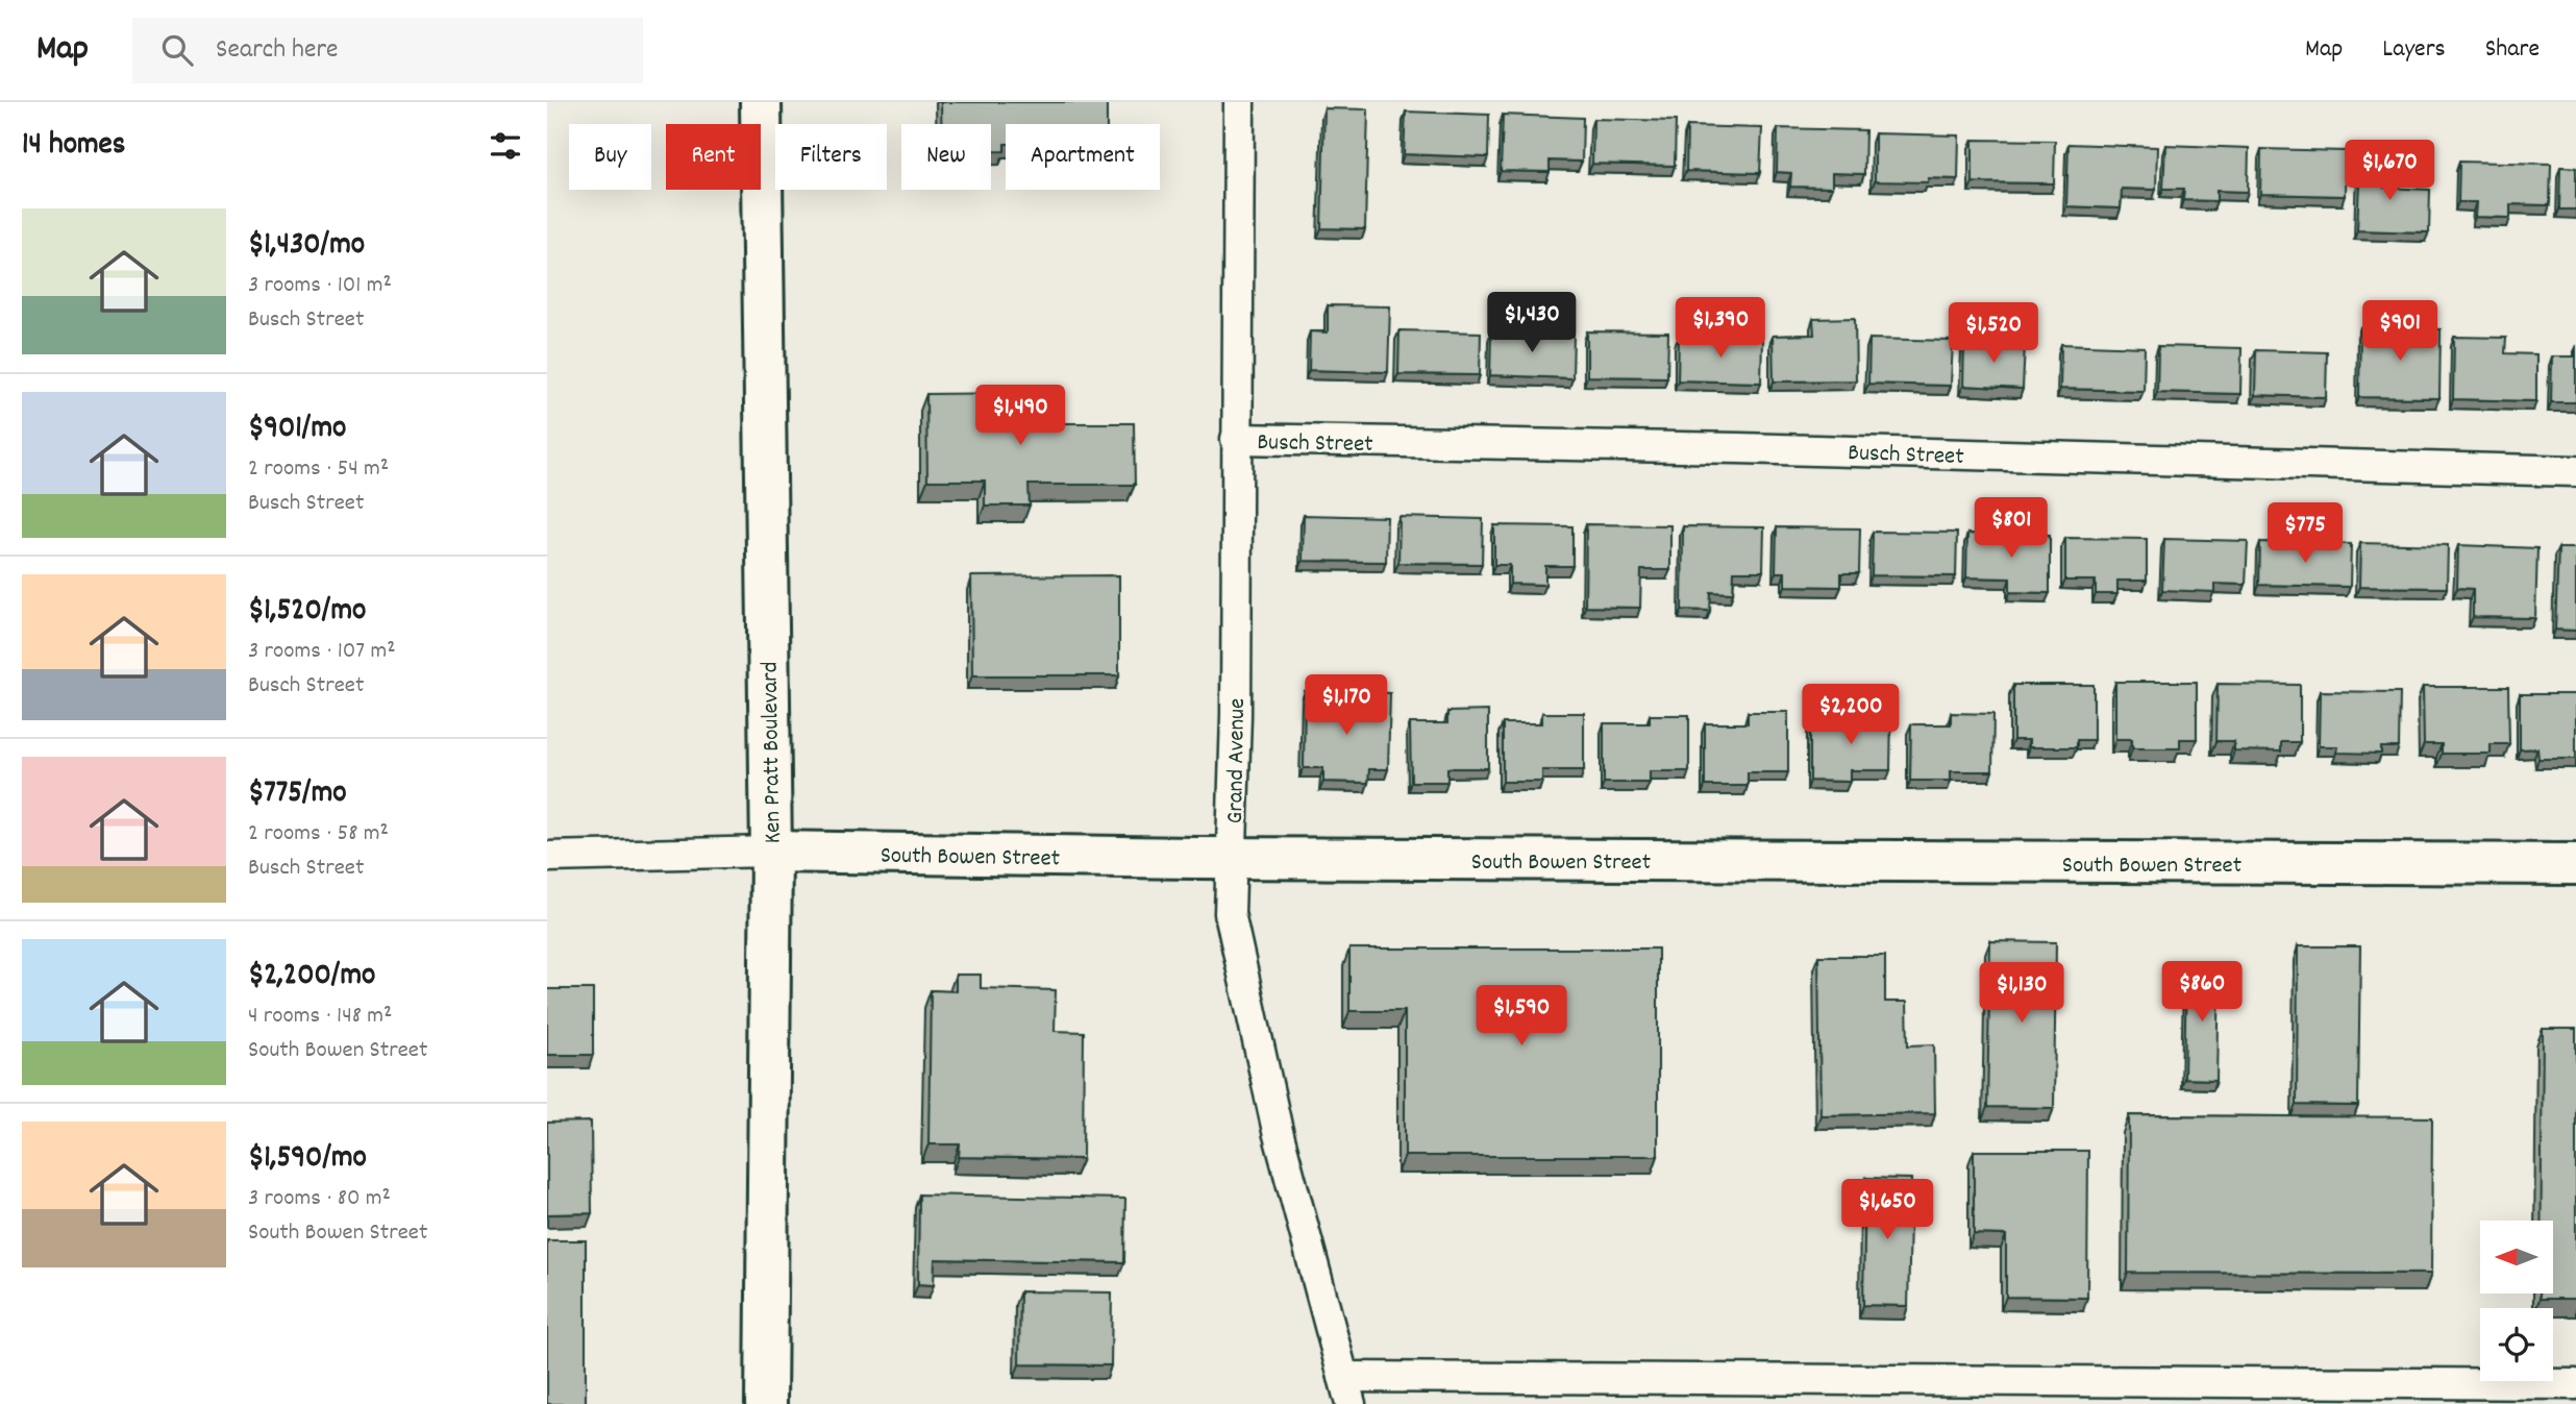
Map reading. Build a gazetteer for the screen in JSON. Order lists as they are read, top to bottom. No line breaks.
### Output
{"streets":{"main road":["Ken Pratt Boulevard","South Bowen Street"],"street":["Busch Street","Grand Avenue"]},"crossings":[["Busch Street","Grand Avenue"],["Ken Pratt Boulevard","South Bowen Street"],["Grand Avenue","South Bowen Street"]],"north":"left","page":{"header":"Map","search":"Search here","nav":["Map","Layers","Share"],"heading":"14 homes","chip":["Buy","Rent","Filters","New","Apartment"],"price":["$1,670","$1,430","$1,390","$901","$1,520","$1,490","$801","$775","$1,170","$2,200","$860","$1,130","$1,590","$1,650"],"list":[{"name":"$1,430/mo","note":"3 rooms · 101 m² · Busch Street"},{"name":"$901/mo","note":"2 rooms · 54 m² · Busch Street"},{"name":"$1,520/mo","note":"3 rooms · 107 m² · Busch Street"},{"name":"$775/mo","note":"2 rooms · 58 m² · Busch Street"},{"name":"$2,200/mo","note":"4 rooms · 148 m² · South Bowen Street"},{"name":"$1,590/mo","note":"3 rooms · 80 m² · South Bowen Street"}]}}
